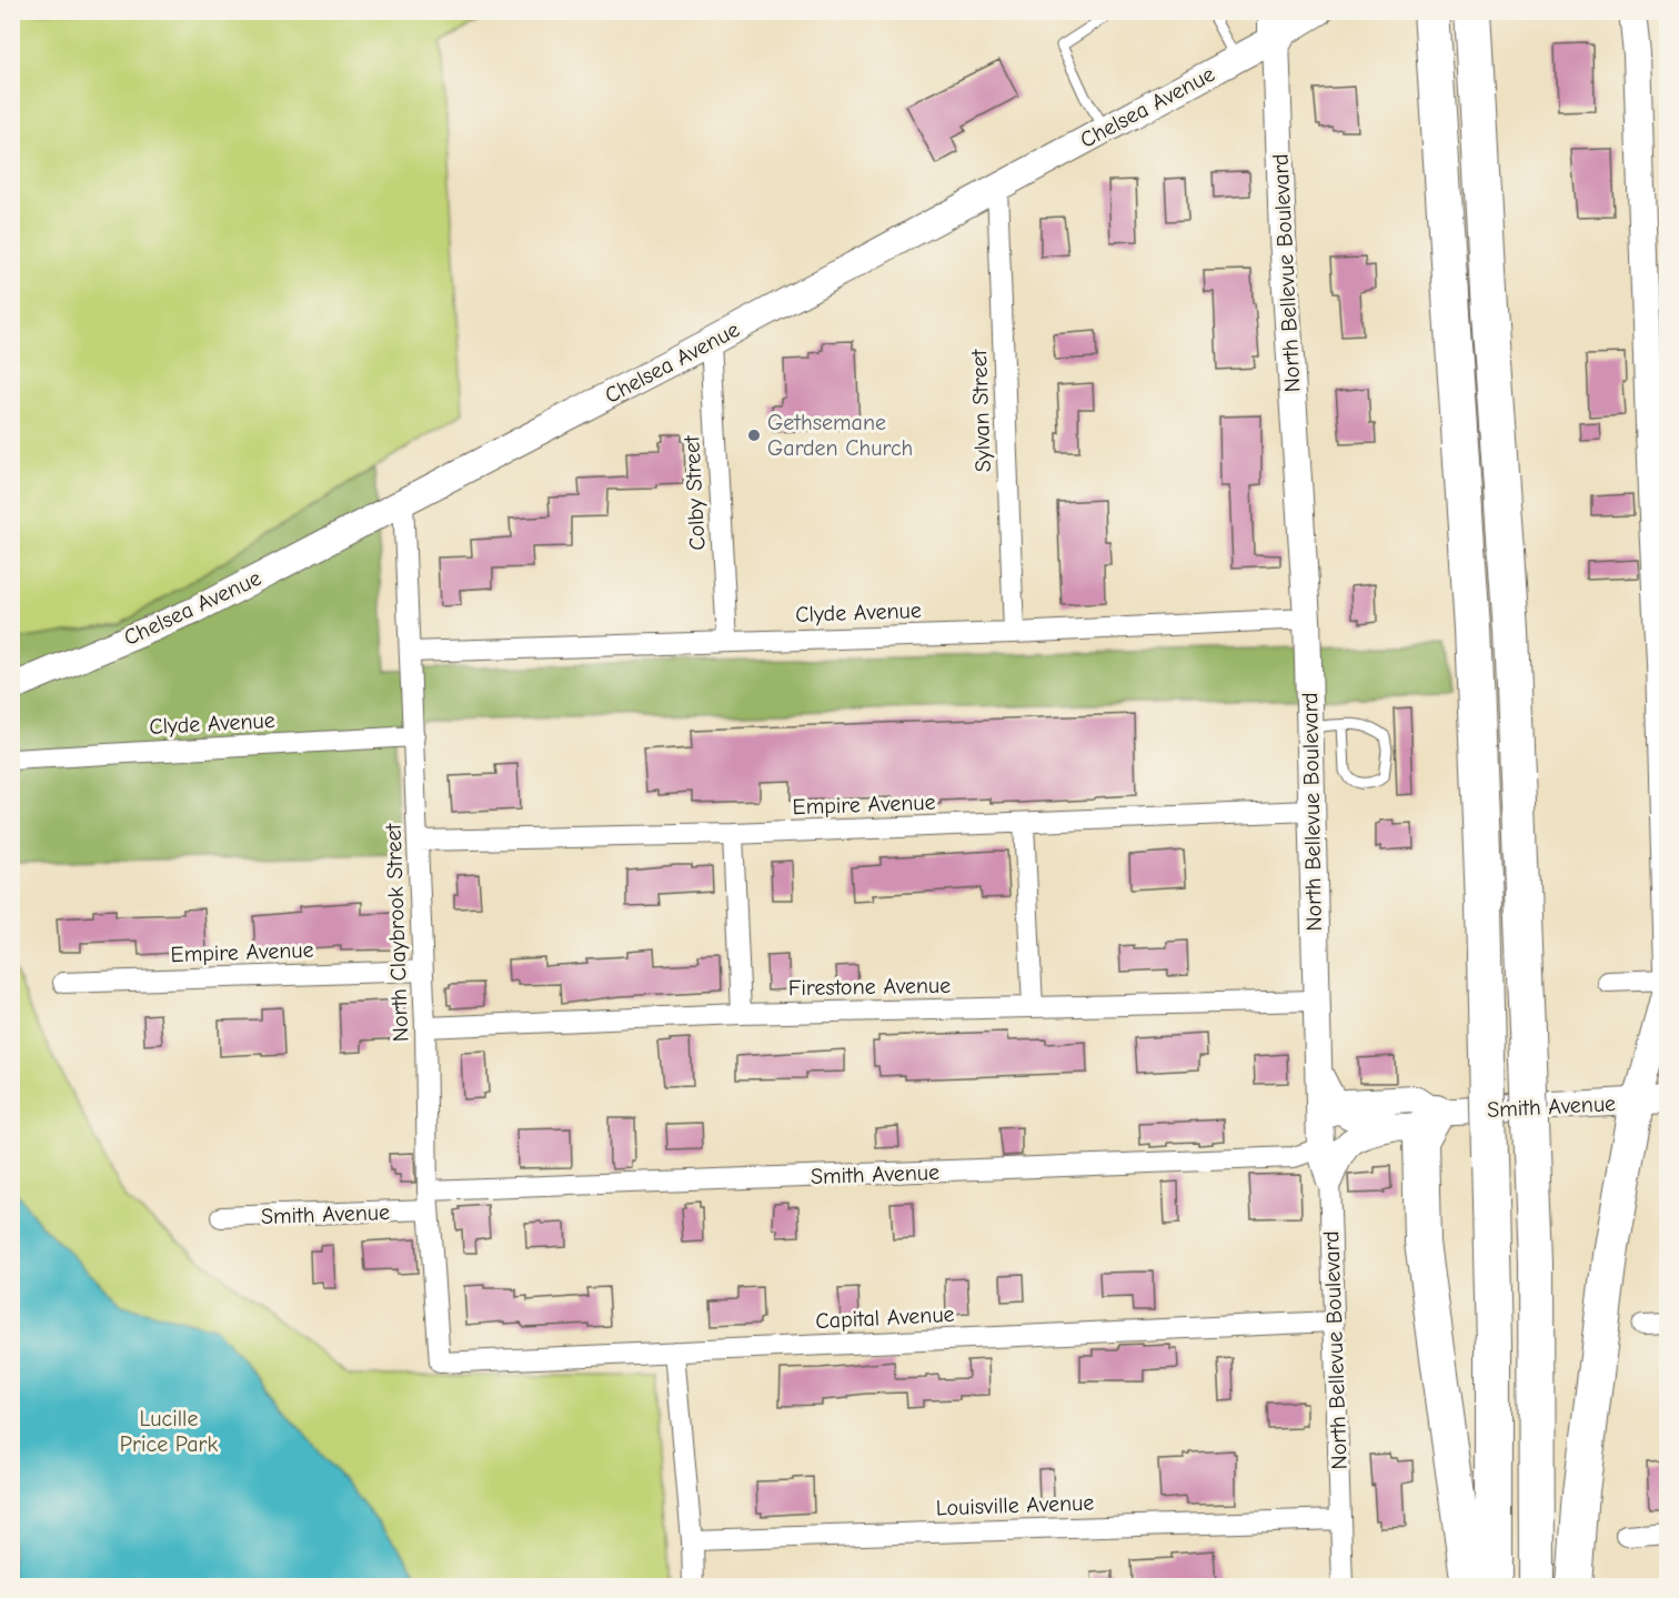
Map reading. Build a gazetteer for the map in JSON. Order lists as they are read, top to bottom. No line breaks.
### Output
{"streets":{"main road":["Chelsea Avenue","North Bellevue Boulevard","Smith Avenue"],"street":["Sylvan Street","Colby Street","Clyde Avenue","Empire Avenue","North Claybrook Street","Firestone Avenue","Capital Avenue","Louisville Avenue"]},"crossings":[["Chelsea Avenue","North Bellevue Boulevard"],["Chelsea Avenue","Sylvan Street"],["Chelsea Avenue","Colby Street"],["Chelsea Avenue","North Claybrook Street"],["North Bellevue Boulevard","Clyde Avenue"],["North Bellevue Boulevard","Empire Avenue"],["North Bellevue Boulevard","Firestone Avenue"],["North Bellevue Boulevard","Smith Avenue"],["North Bellevue Boulevard","Capital Avenue"],["North Bellevue Boulevard","Louisville Avenue"],["Sylvan Street","Clyde Avenue"],["Colby Street","Clyde Avenue"],["Clyde Avenue","North Claybrook Street"],["Empire Avenue","North Claybrook Street"],["North Claybrook Street","Firestone Avenue"],["North Claybrook Street","Smith Avenue"],["North Claybrook Street","Capital Avenue"]],"parks":["Lucille Price Park"],"places":["Gethsemane Garden Church"]}
